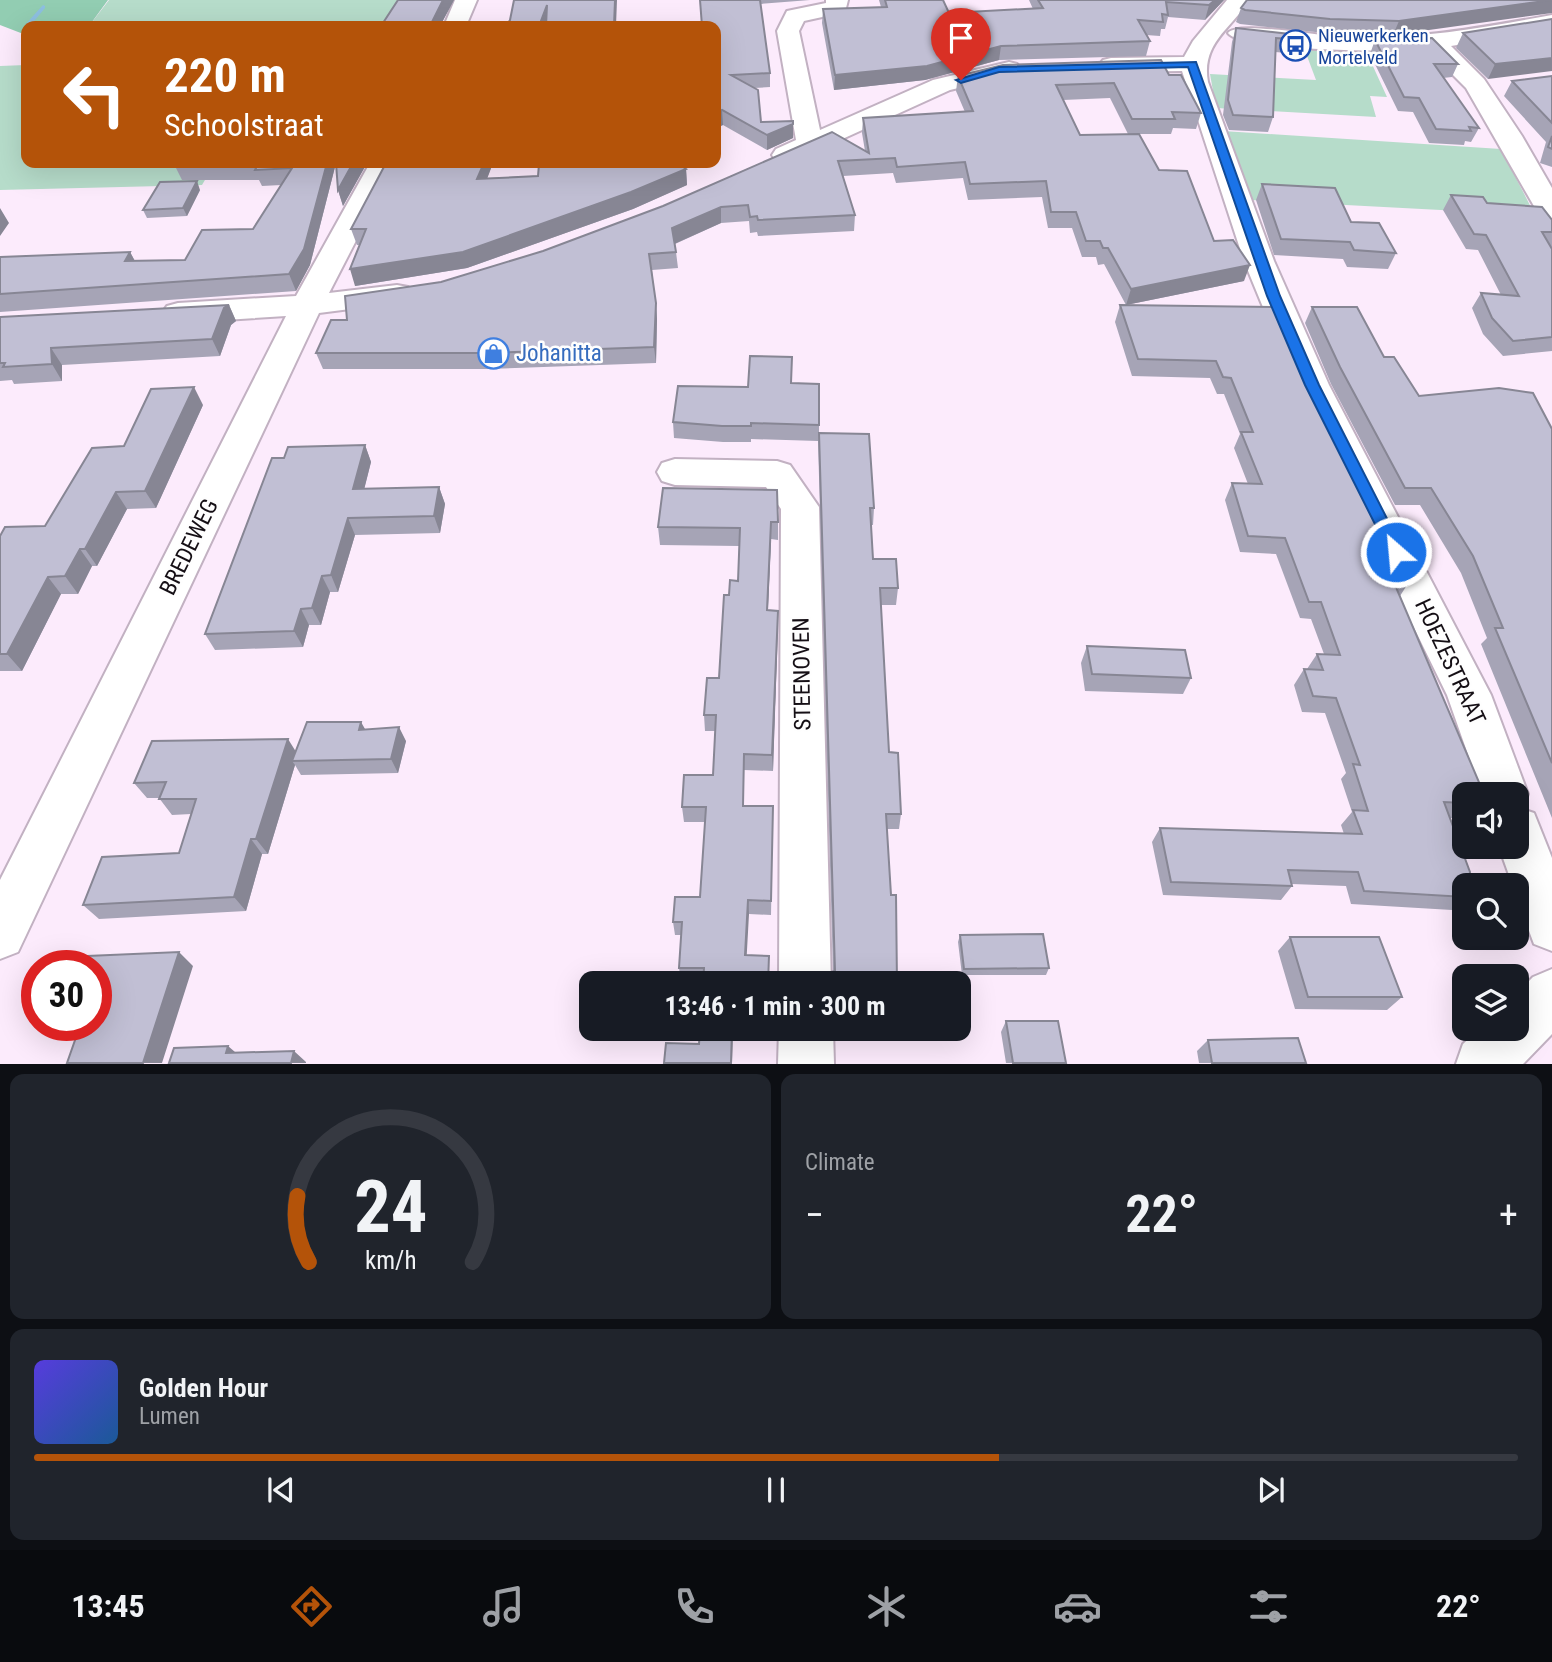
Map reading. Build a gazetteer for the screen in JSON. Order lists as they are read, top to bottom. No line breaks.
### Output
{"streets":{"street":["BREDEWEG","HOEZESTRAAT","STEENOVEN"]},"places":{"bus stop":["Nieuwerkerken Mortelveld"],"shop":["Johanitta"]},"page":{"turn":["220 m","Schoolstraat"],"limit":"30","trip":"13:46 · 1 min · 300 m","tile":"Climate","heat":["−","22°","+"],"song":["Golden Hour","Lumen"],"tabs":["13:45","22°"],"gauge":["24","km/h"]}}
